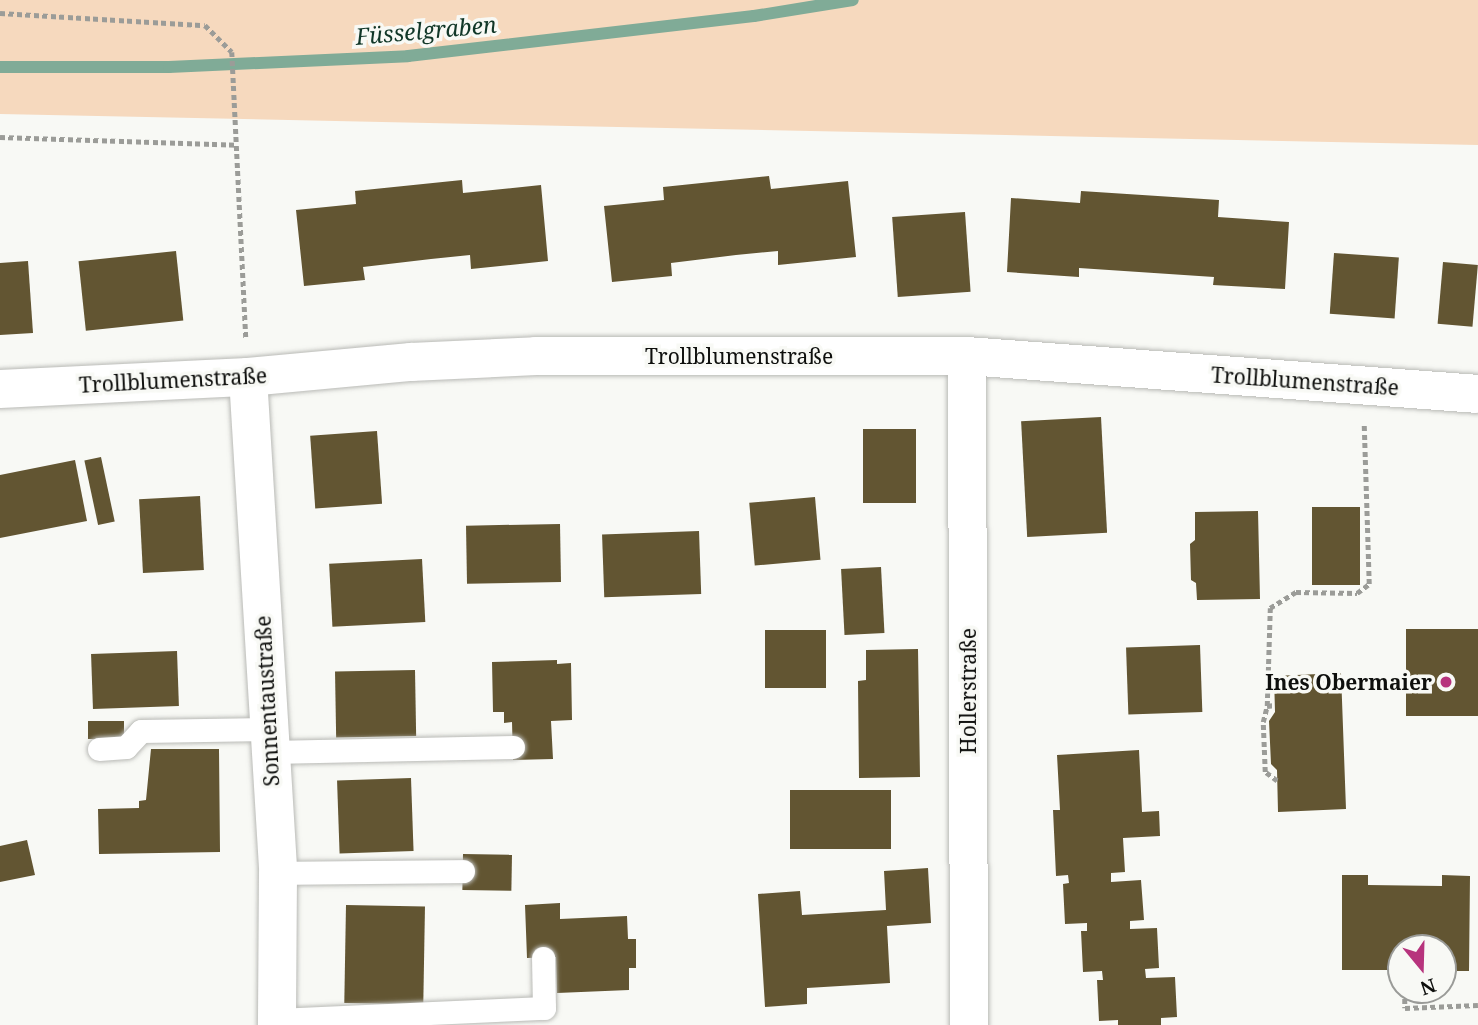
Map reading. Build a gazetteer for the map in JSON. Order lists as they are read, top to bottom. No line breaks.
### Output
{"streets":{"street":["Trollblumenstraße","Hollerstraße","Sonnentaustraße"]},"crossings":[["Trollblumenstraße","Hollerstraße"],["Trollblumenstraße","Sonnentaustraße"]],"water":["Füsselgraben"],"places":["Ines Obermaier"],"north":"bottom"}
